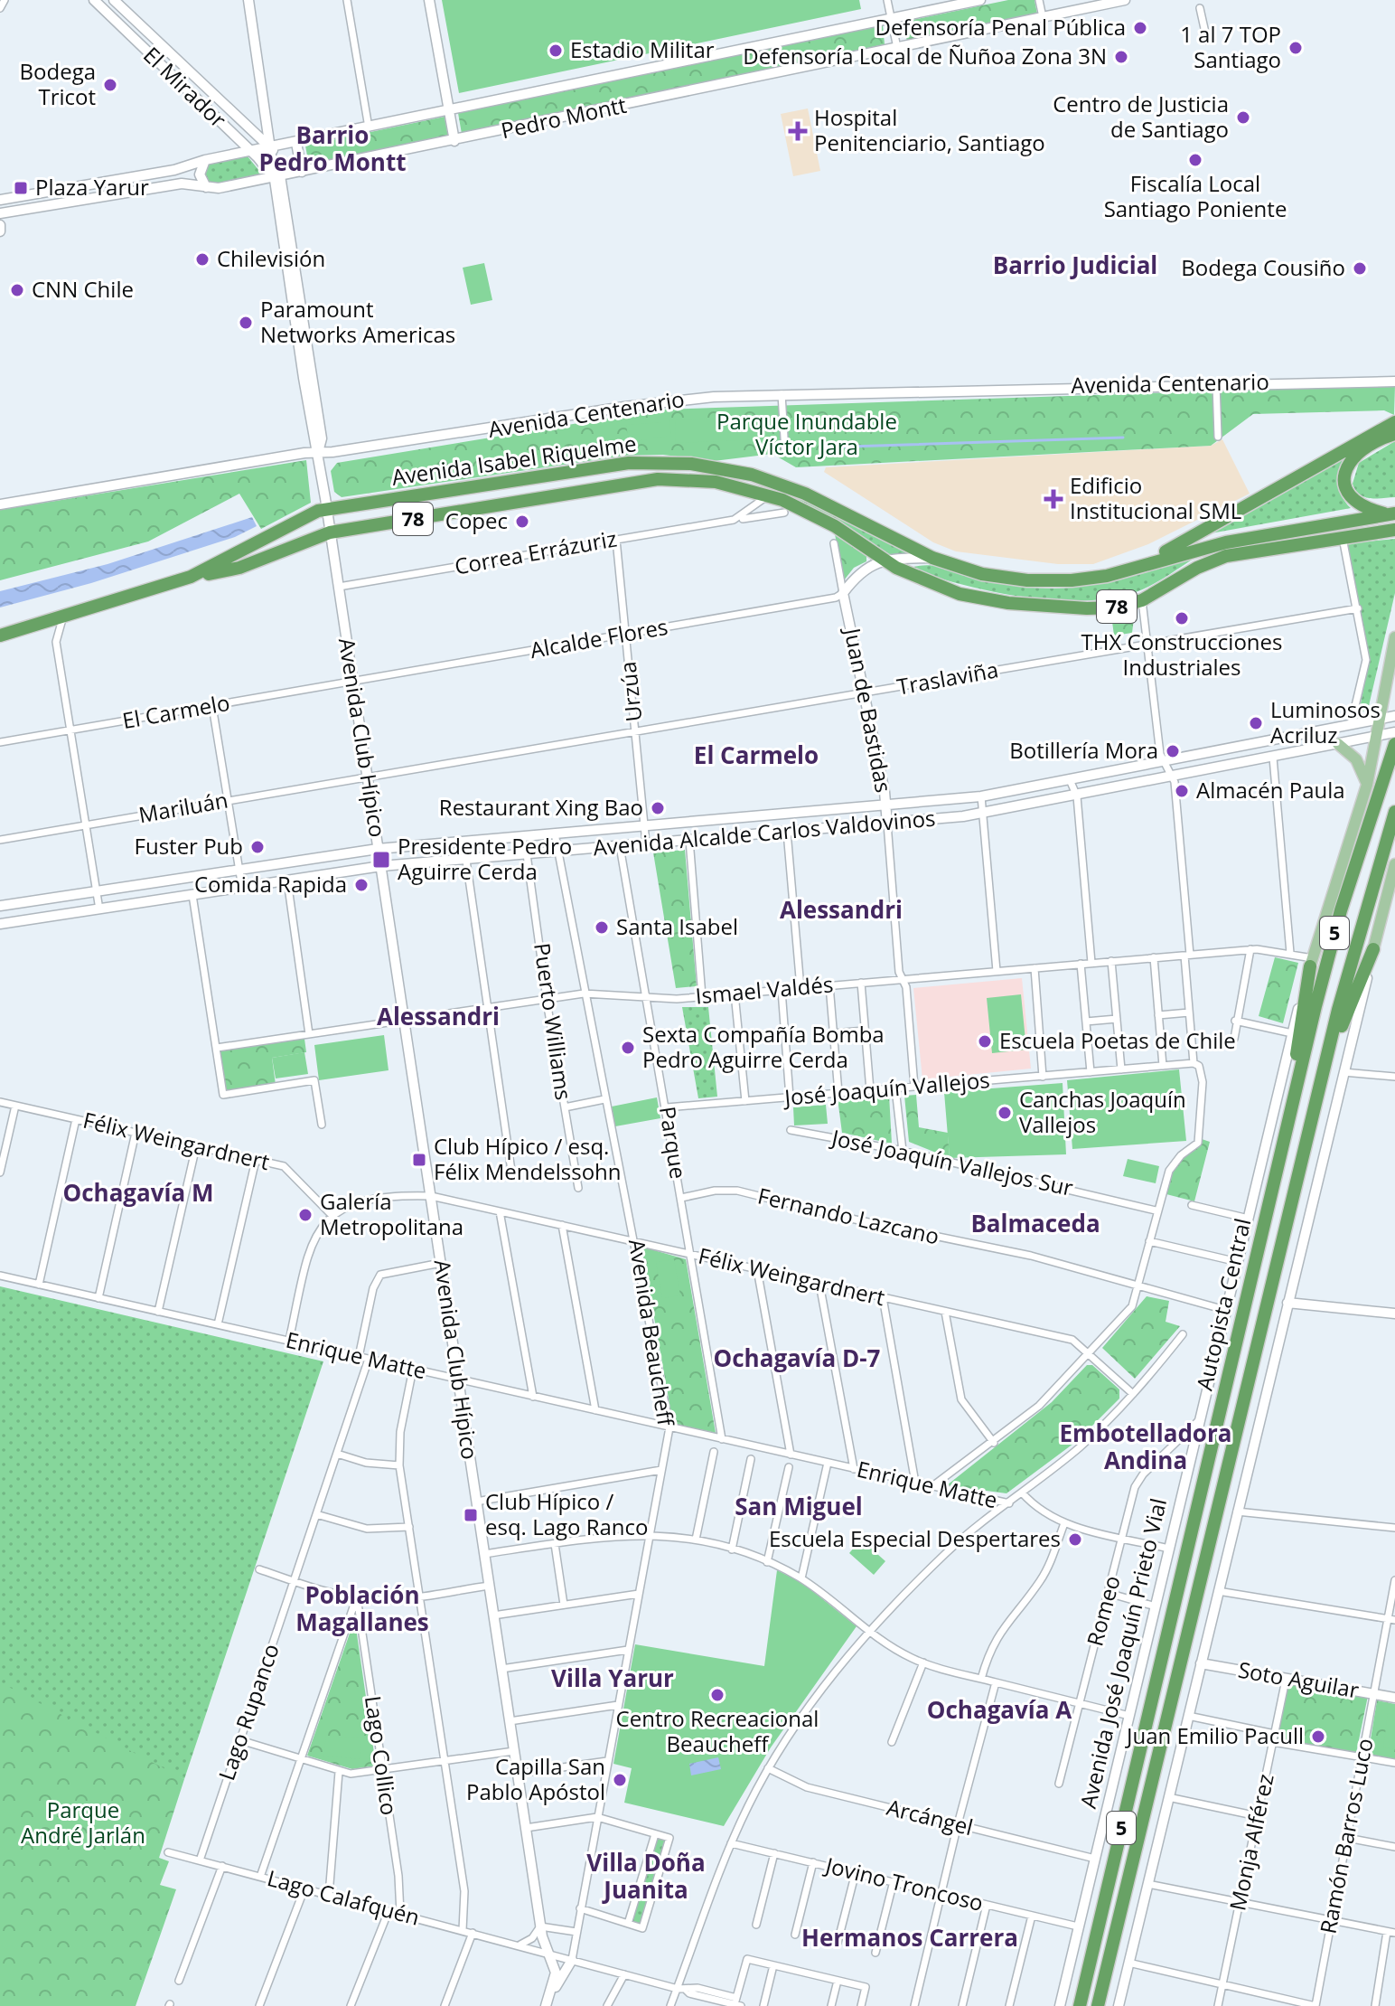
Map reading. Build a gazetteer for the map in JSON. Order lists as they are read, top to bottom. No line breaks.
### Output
{"streets":{"highway":["Avenida Isabel Riquelme","78","5","Autopista Central"],"main road":["El Mirador","Pedro Montt","Avenida Centenario","Juan de Bastidas","Avenida Club Hípico","Avenida Alcalde Carlos Valdovinos","Avenida José Joaquín Prieto Vial","Soto Aguilar"],"street":["Correa Errázuriz","Alcalde Flores","Traslaviña","Urzúa","El Carmelo","Mariluán","Ismael Valdés","Puerto Williams","José Joaquín Vallejos","Félix Weingardnert","Parque","José Joaquín Vallejos Sur","Fernando Lazcano","Avenida Beaucheff","Enrique Matte","Romeo","Lago Rupanco","Lago Collico","Arcángel","Ramón Barros Luco","Monja Alférez","Jovino Troncoso","Lago Calafquén"]},"crossings":[["El Mirador","Pedro Montt"],["El Mirador","Avenida Club Hípico"],["Pedro Montt","Avenida Club Hípico"],["Avenida Centenario","Avenida Club Hípico"],["Avenida Isabel Riquelme","Correa Errázuriz"],["Avenida Isabel Riquelme","Avenida Club Hípico"],["Correa Errázuriz","Urzúa"],["Correa Errázuriz","Avenida Club Hípico"],["Alcalde Flores","Urzúa"],["Alcalde Flores","Juan de Bastidas"],["Alcalde Flores","El Carmelo"],["Alcalde Flores","Avenida Club Hípico"],["Traslaviña","Urzúa"],["Traslaviña","Juan de Bastidas"],["Traslaviña","Avenida Club Hípico"],["Traslaviña","Mariluán"],["Urzúa","Avenida Alcalde Carlos Valdovinos"],["Juan de Bastidas","Avenida Alcalde Carlos Valdovinos"],["Juan de Bastidas","Ismael Valdés"],["Juan de Bastidas","José Joaquín Vallejos"],["El Carmelo","Avenida Club Hípico"],["Avenida Club Hípico","Mariluán"],["Avenida Club Hípico","Avenida Alcalde Carlos Valdovinos"],["Avenida Club Hípico","Ismael Valdés"],["Avenida Club Hípico","Félix Weingardnert"],["Avenida Club Hípico","Enrique Matte"],["Avenida Club Hípico","Lago Calafquén"],["Avenida Alcalde Carlos Valdovinos","Puerto Williams"],["Avenida Alcalde Carlos Valdovinos","Parque"],["Avenida Alcalde Carlos Valdovinos","Avenida Beaucheff"],["Avenida Alcalde Carlos Valdovinos","Avenida José Joaquín Prieto Vial"],["Ismael Valdés","Puerto Williams"],["Ismael Valdés","Parque"],["Ismael Valdés","Avenida Beaucheff"],["Ismael Valdés","Avenida José Joaquín Prieto Vial"],["José Joaquín Vallejos","Parque"],["Félix Weingardnert","Parque"],["Félix Weingardnert","Avenida Beaucheff"],["Parque","Fernando Lazcano"],["Parque","Enrique Matte"],["Fernando Lazcano","Avenida José Joaquín Prieto Vial"],["Avenida Beaucheff","Enrique Matte"],["Avenida Beaucheff","Lago Calafquén"],["Enrique Matte","Romeo"],["Enrique Matte","Avenida José Joaquín Prieto Vial"],["Enrique Matte","Lago Rupanco"],["Romeo","Avenida José Joaquín Prieto Vial"],["Avenida José Joaquín Prieto Vial","Arcángel"],["Avenida José Joaquín Prieto Vial","Jovino Troncoso"],["Soto Aguilar","Ramón Barros Luco"],["Soto Aguilar","Monja Alférez"],["Lago Rupanco","Lago Calafquén"],["Lago Collico","Lago Calafquén"]],"districts":["Barrio Pedro Montt","Barrio Judicial","El Carmelo","Alessandri","Alessandri","Ochagavía M","Balmaceda","Ochagavía D-7","Embotelladora Andina","San Miguel","Población Magallanes","Villa Yarur","Ochagavía A","Villa Doña Juanita","Hermanos Carrera"],"parks":["Parque Inundable Víctor Jara","Parque André Jarlán"],"places":{"other":["Defensoría Penal Pública","1 al 7 TOP Santiago","Estadio Militar","Defensoría Local de Ñuñoa Zona 3N","Bodega Tricot","Centro de Justicia de Santiago","Fiscalía Local Santiago Poniente","Chilevisión","Bodega Cousiño","CNN Chile","Paramount Networks Americas","Copec","THX Construcciones Industriales","Luminosos Acriluz","Botillería Mora","Almacén Paula","Restaurant Xing Bao","Fuster Pub","Comida Rapida","Santa Isabel","Escuela Poetas de Chile","Sexta Compañía Bomba Pedro Aguirre Cerda","Canchas Joaquín Vallejos","Galería Metropolitana","Escuela Especial Despertares","Centro Recreacional Beaucheff","Juan Emilio Pacull","Capilla San Pablo Apóstol"],"health":["Hospital Penitenciario, Santiago","Edificio Institucional SML"],"transit":["Plaza Yarur","Presidente Pedro Aguirre Cerda","Club Hípico / esq. Félix Mendelssohn","Club Hípico / esq. Lago Ranco"]}}
